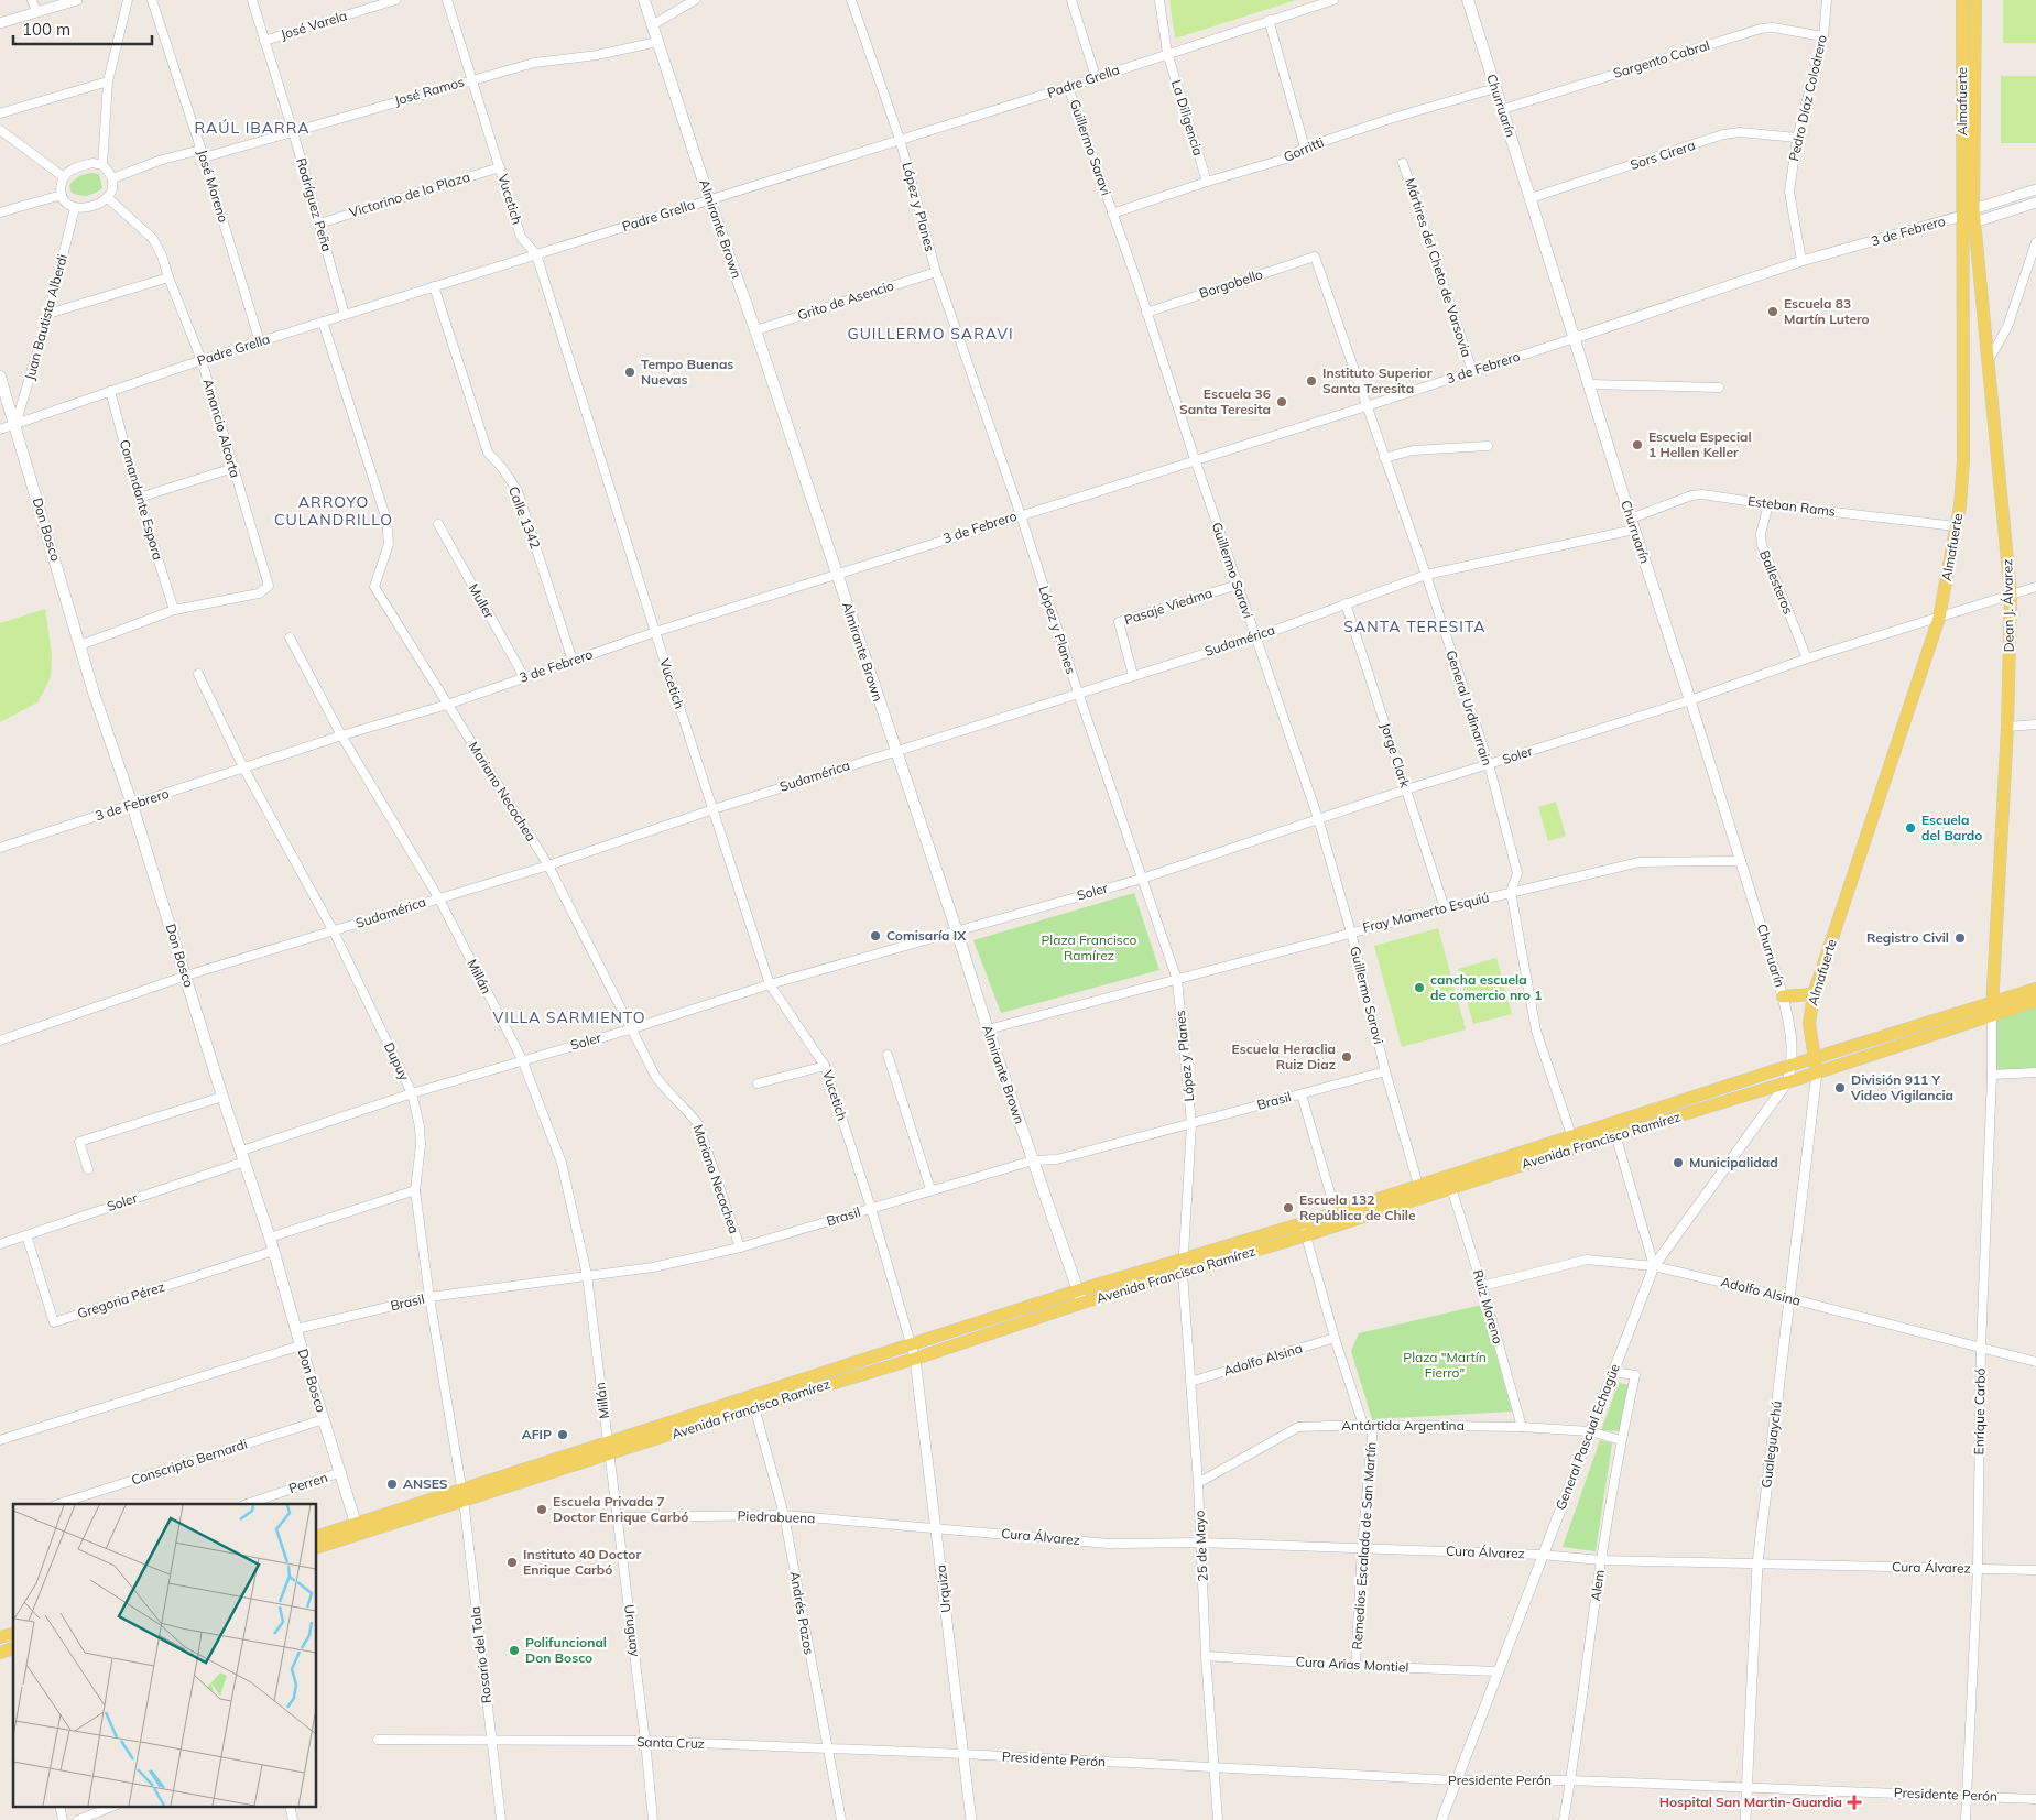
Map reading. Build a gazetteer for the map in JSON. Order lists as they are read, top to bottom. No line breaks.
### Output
{"streets":{"main road":["Almafuerte","Churruarín","Almirante Brown","Don Bosco","Dean J. Álvarez","Avenida Francisco Ramírez"],"street":["José Varela","Sargento Cabral","Padre Grella","José Ramos","Pedro Díaz Colodrero","La Diligencia","Guillermo Saravi","Gorritti","Sors Cirera","José Moreno","Victorino de la Plaza","Vucetich","Rodríguez Peña","López y Planes","3 de Febrero","Mártires del Cheto de Varsovia","Borgobello","Grito de Asencio","Juan Bautista Alberdi","Amancio Alcorta","Comandante Espora","Esteban Rams","Calle 1342","Ballesteros","Muller","Pasaje Viedma","Sudamérica","General Urdinarrain","Jorge Clark","Soler","Mariano Necochea","Fray Mamerto Esquiú","Millán","Dupuy","Brasil","Adolfo Alsina","Gregoria Pérez","Ruiz Moreno","Enrique Carbó","Antártida Argentina","General Pascual Echagüe","Gualeguaychú","Conscripto Bernardi","Perren","Piedrabuena","Cura Álvarez","25 de Mayo","Remedios Escalada de San Martín","Alem","Urquiza","Andrés Pazos","Uruguay","Rosario del Tala","Cura Arias Montiel","Santa Cruz","Presidente Perón"]},"crossings":[["José Varela","Rodríguez Peña"],["Sargento Cabral","Pedro Díaz Colodrero"],["Sargento Cabral","Churruarín"],["Padre Grella","La Diligencia"],["Padre Grella","Guillermo Saravi"],["Padre Grella","José Moreno"],["Padre Grella","Vucetich"],["Padre Grella","Rodríguez Peña"],["Padre Grella","López y Planes"],["Padre Grella","Almirante Brown"],["Padre Grella","Juan Bautista Alberdi"],["Padre Grella","Amancio Alcorta"],["Padre Grella","Comandante Espora"],["Padre Grella","Calle 1342"],["Padre Grella","Don Bosco"],["Padre Grella","Mariano Necochea"],["José Ramos","José Moreno"],["José Ramos","Vucetich"],["José Ramos","Rodríguez Peña"],["José Ramos","Almirante Brown"],["José Ramos","Juan Bautista Alberdi"],["José Ramos","Amancio Alcorta"],["Pedro Díaz Colodrero","Sors Cirera"],["Pedro Díaz Colodrero","3 de Febrero"],["Almafuerte","3 de Febrero"],["Almafuerte","Esteban Rams"],["Almafuerte","Dean J. Álvarez"],["Almafuerte","Soler"],["Almafuerte","Avenida Francisco Ramírez"],["Almafuerte","Gualeguaychú"],["Churruarín","Gorritti"],["Churruarín","Sors Cirera"],["Churruarín","3 de Febrero"],["Churruarín","Esteban Rams"],["Churruarín","Sudamérica"],["Churruarín","Soler"],["Churruarín","Fray Mamerto Esquiú"],["Churruarín","Avenida Francisco Ramírez"],["Churruarín","General Pascual Echagüe"],["La Diligencia","Gorritti"],["Guillermo Saravi","Gorritti"],["Guillermo Saravi","3 de Febrero"],["Guillermo Saravi","Borgobello"],["Guillermo Saravi","Pasaje Viedma"],["Guillermo Saravi","Sudamérica"],["Guillermo Saravi","Soler"],["Guillermo Saravi","Fray Mamerto Esquiú"],["Guillermo Saravi","Brasil"],["Guillermo Saravi","Avenida Francisco Ramírez"],["Victorino de la Plaza","Vucetich"],["Victorino de la Plaza","Rodríguez Peña"],["Vucetich","3 de Febrero"],["Vucetich","Sudamérica"],["Vucetich","Soler"],["Vucetich","Brasil"],["Vucetich","Avenida Francisco Ramírez"],["Vucetich","Urquiza"],["López y Planes","3 de Febrero"],["López y Planes","Grito de Asencio"],["López y Planes","Sudamérica"],["López y Planes","Soler"],["López y Planes","Fray Mamerto Esquiú"],["López y Planes","Brasil"],["López y Planes","Avenida Francisco Ramírez"],["López y Planes","25 de Mayo"],["Almirante Brown","3 de Febrero"],["Almirante Brown","Grito de Asencio"],["Almirante Brown","Sudamérica"],["Almirante Brown","Soler"],["Almirante Brown","Fray Mamerto Esquiú"],["Almirante Brown","Brasil"],["Almirante Brown","Avenida Francisco Ramírez"],["3 de Febrero","Mártires del Cheto de Varsovia"],["3 de Febrero","Calle 1342"],["3 de Febrero","Don Bosco"],["3 de Febrero","Muller"],["3 de Febrero","Dean J. Álvarez"],["3 de Febrero","General Urdinarrain"],["3 de Febrero","Mariano Necochea"],["3 de Febrero","Millán"],["3 de Febrero","Dupuy"],["Borgobello","General Urdinarrain"],["Juan Bautista Alberdi","Amancio Alcorta"],["Juan Bautista Alberdi","Don Bosco"],["Amancio Alcorta","Comandante Espora"],["Esteban Rams","Ballesteros"],["Esteban Rams","Sudamérica"],["Don Bosco","Sudamérica"],["Don Bosco","Soler"],["Don Bosco","Brasil"],["Don Bosco","Avenida Francisco Ramírez"],["Don Bosco","Gregoria Pérez"],["Don Bosco","Conscripto Bernardi"],["Don Bosco","Perren"],["Ballesteros","Soler"],["Dean J. Álvarez","Soler"],["Dean J. Álvarez","Avenida Francisco Ramírez"],["Dean J. Álvarez","Enrique Carbó"],["Pasaje Viedma","Sudamérica"],["Sudamérica","General Urdinarrain"],["Sudamérica","Jorge Clark"],["Sudamérica","Mariano Necochea"],["Sudamérica","Millán"],["Sudamérica","Dupuy"],["General Urdinarrain","Soler"],["General Urdinarrain","Fray Mamerto Esquiú"],["General Urdinarrain","Avenida Francisco Ramírez"],["Jorge Clark","Soler"],["Jorge Clark","Fray Mamerto Esquiú"],["Soler","Mariano Necochea"],["Soler","Millán"],["Soler","Dupuy"],["Soler","Gregoria Pérez"],["Mariano Necochea","Brasil"],["Millán","Brasil"],["Millán","Avenida Francisco Ramírez"],["Millán","Uruguay"],["Dupuy","Brasil"],["Dupuy","Avenida Francisco Ramírez"],["Dupuy","Rosario del Tala"],["Avenida Francisco Ramírez","Ruiz Moreno"],["Avenida Francisco Ramírez","Enrique Carbó"],["Avenida Francisco Ramírez","General Pascual Echagüe"],["Avenida Francisco Ramírez","Gualeguaychú"],["Avenida Francisco Ramírez","25 de Mayo"],["Avenida Francisco Ramírez","Remedios Escalada de San Martín"],["Avenida Francisco Ramírez","Urquiza"],["Avenida Francisco Ramírez","Andrés Pazos"],["Avenida Francisco Ramírez","Uruguay"],["Avenida Francisco Ramírez","Rosario del Tala"],["Adolfo Alsina","Ruiz Moreno"],["Adolfo Alsina","Enrique Carbó"],["Adolfo Alsina","General Pascual Echagüe"],["Adolfo Alsina","Gualeguaychú"],["Adolfo Alsina","25 de Mayo"],["Adolfo Alsina","Remedios Escalada de San Martín"],["Ruiz Moreno","Antártida Argentina"],["Enrique Carbó","Cura Álvarez"],["Enrique Carbó","Presidente Perón"],["Antártida Argentina","General Pascual Echagüe"],["Antártida Argentina","25 de Mayo"],["Antártida Argentina","Remedios Escalada de San Martín"],["Antártida Argentina","Alem"],["General Pascual Echagüe","Cura Álvarez"],["General Pascual Echagüe","Alem"],["General Pascual Echagüe","Cura Arias Montiel"],["General Pascual Echagüe","Presidente Perón"],["Gualeguaychú","Cura Álvarez"],["Gualeguaychú","Presidente Perón"],["Piedrabuena","Cura Álvarez"],["Piedrabuena","Urquiza"],["Piedrabuena","Andrés Pazos"],["Piedrabuena","Uruguay"],["Cura Álvarez","25 de Mayo"],["Cura Álvarez","Remedios Escalada de San Martín"],["Cura Álvarez","Alem"],["Cura Álvarez","Urquiza"],["25 de Mayo","Cura Arias Montiel"],["25 de Mayo","Presidente Perón"],["Remedios Escalada de San Martín","Cura Arias Montiel"],["Alem","Presidente Perón"],["Urquiza","Santa Cruz"],["Urquiza","Presidente Perón"],["Andrés Pazos","Santa Cruz"],["Uruguay","Santa Cruz"],["Rosario del Tala","Santa Cruz"],["Santa Cruz","Presidente Perón"]],"districts":["RAÚL IBARRA","GUILLERMO SARAVI","ARROYO CULANDRILLO","SANTA TERESITA","VILLA SARMIENTO"],"parks":["Plaza Francisco Ramírez","Plaza \"Martín Fierro\""],"places":{"other":["Escuela 83 Martín Lutero","Tempo Buenas Nuevas","Instituto Superior Santa Teresita","Escuela 36 Santa Teresita","Escuela Especial 1 Hellen Keller","Escuela del Bardo","Comisaría IX","Registro Civil","cancha escuela de comercio nro 1","Escuela Heraclia Ruiz Diaz","División 911 Y Video Vigilancia","Municipalidad","Escuela 132 República de Chile","AFIP","ANSES","Escuela Privada 7 Doctor Enrique Carbó","Instituto 40 Doctor Enrique Carbó","Polifuncional Don Bosco"],"health":["Hospital San Martin-Guardia"]},"scale_bar":"100 m"}
